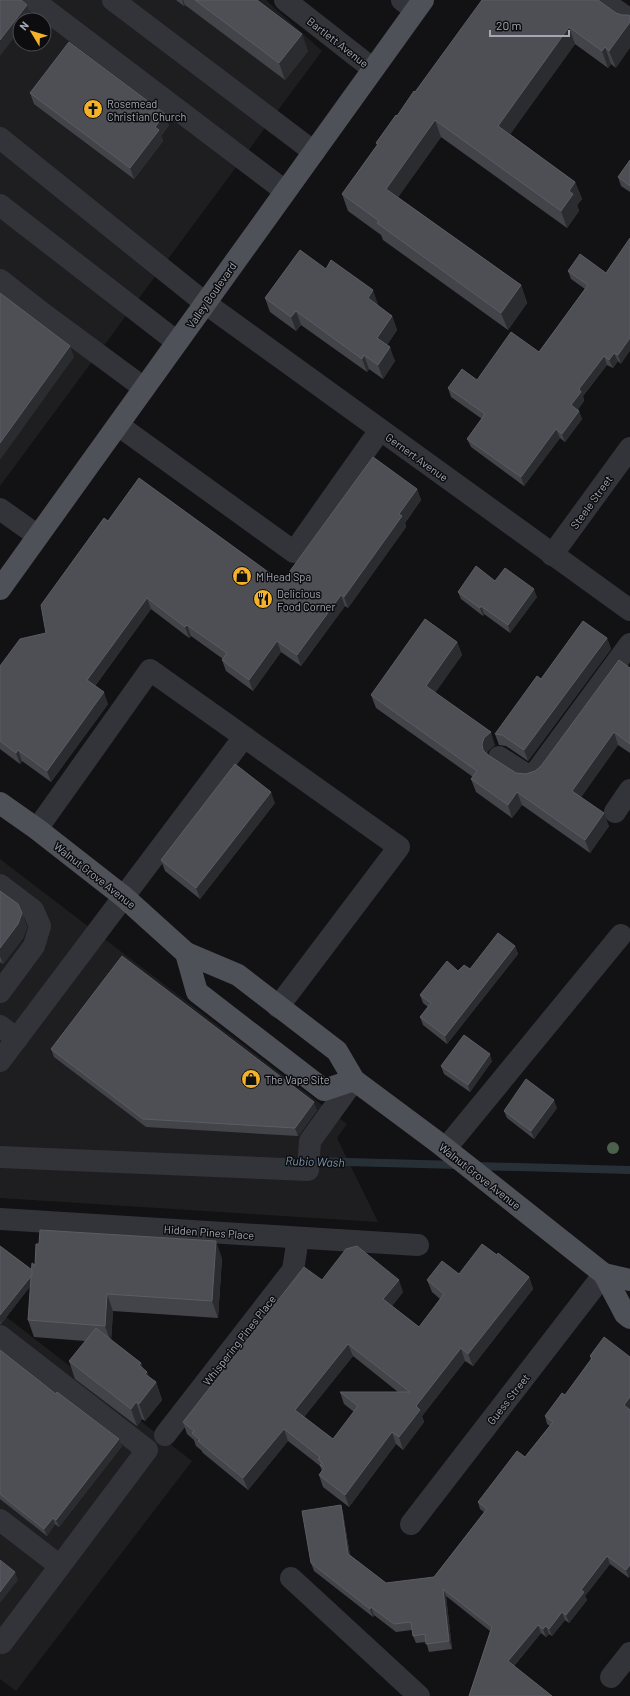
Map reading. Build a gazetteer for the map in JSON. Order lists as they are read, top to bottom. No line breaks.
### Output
{"streets":{"main road":["Valley Boulevard","Walnut Grove Avenue"],"street":["Bartlett Avenue","Gernert Avenue","Steele Street","Hidden Pines Place","Whispering Pines Place","Guess Street"]},"crossings":[["Bartlett Avenue","Valley Boulevard"],["Valley Boulevard","Gernert Avenue"],["Gernert Avenue","Steele Street"],["Walnut Grove Avenue","Guess Street"],["Hidden Pines Place","Whispering Pines Place"]],"water":["Rubio Wash"],"places":{"church":["Rosemead Christian Church"],"shop":["M Head Spa","The Vape Site"],"restaurant":["Delicious Food Corner"]},"scale_bar":"20 m","north":"top left"}
